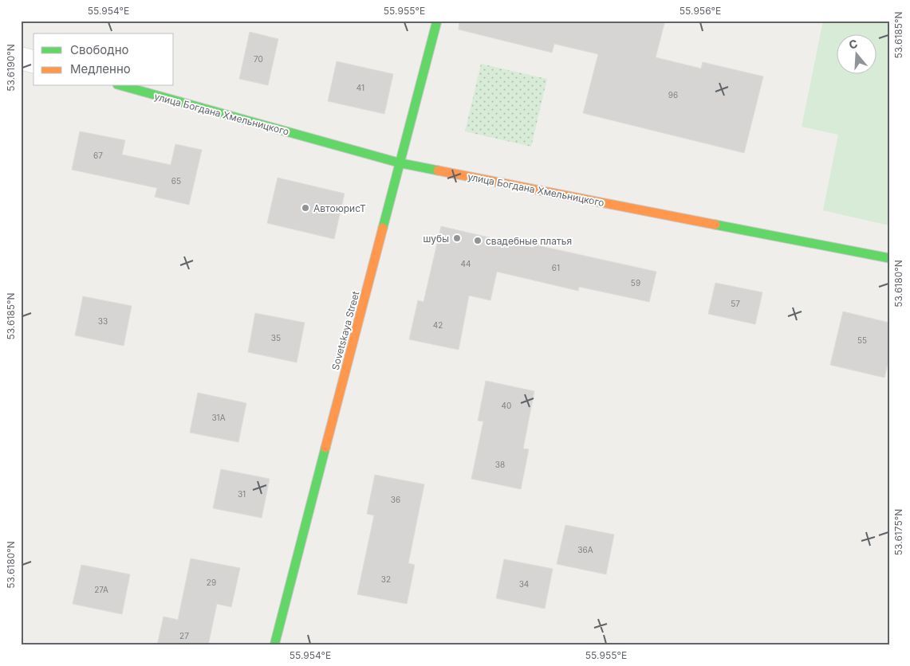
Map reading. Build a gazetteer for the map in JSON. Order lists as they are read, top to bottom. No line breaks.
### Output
{"streets":{"street":["улица Богдана Хмельницкого","Sovetskaya Street"]},"crossings":[["улица Богдана Хмельницкого","Sovetskaya Street"]],"places":["АвтоюрисТ","шубы","свадебные платья"],"house_numbers":["70","41","96","67","65","44","61","59","57","33","42","35","55","40","31А","38","31","36","36А","32","29","34","27А","27"],"legend":["Свободно","Медленно"],"north":"top","coordinates":["55.954°E","55.955°E","55.956°E","53.6185°N","53.6190°N","53.6180°N","53.6175°N"]}
